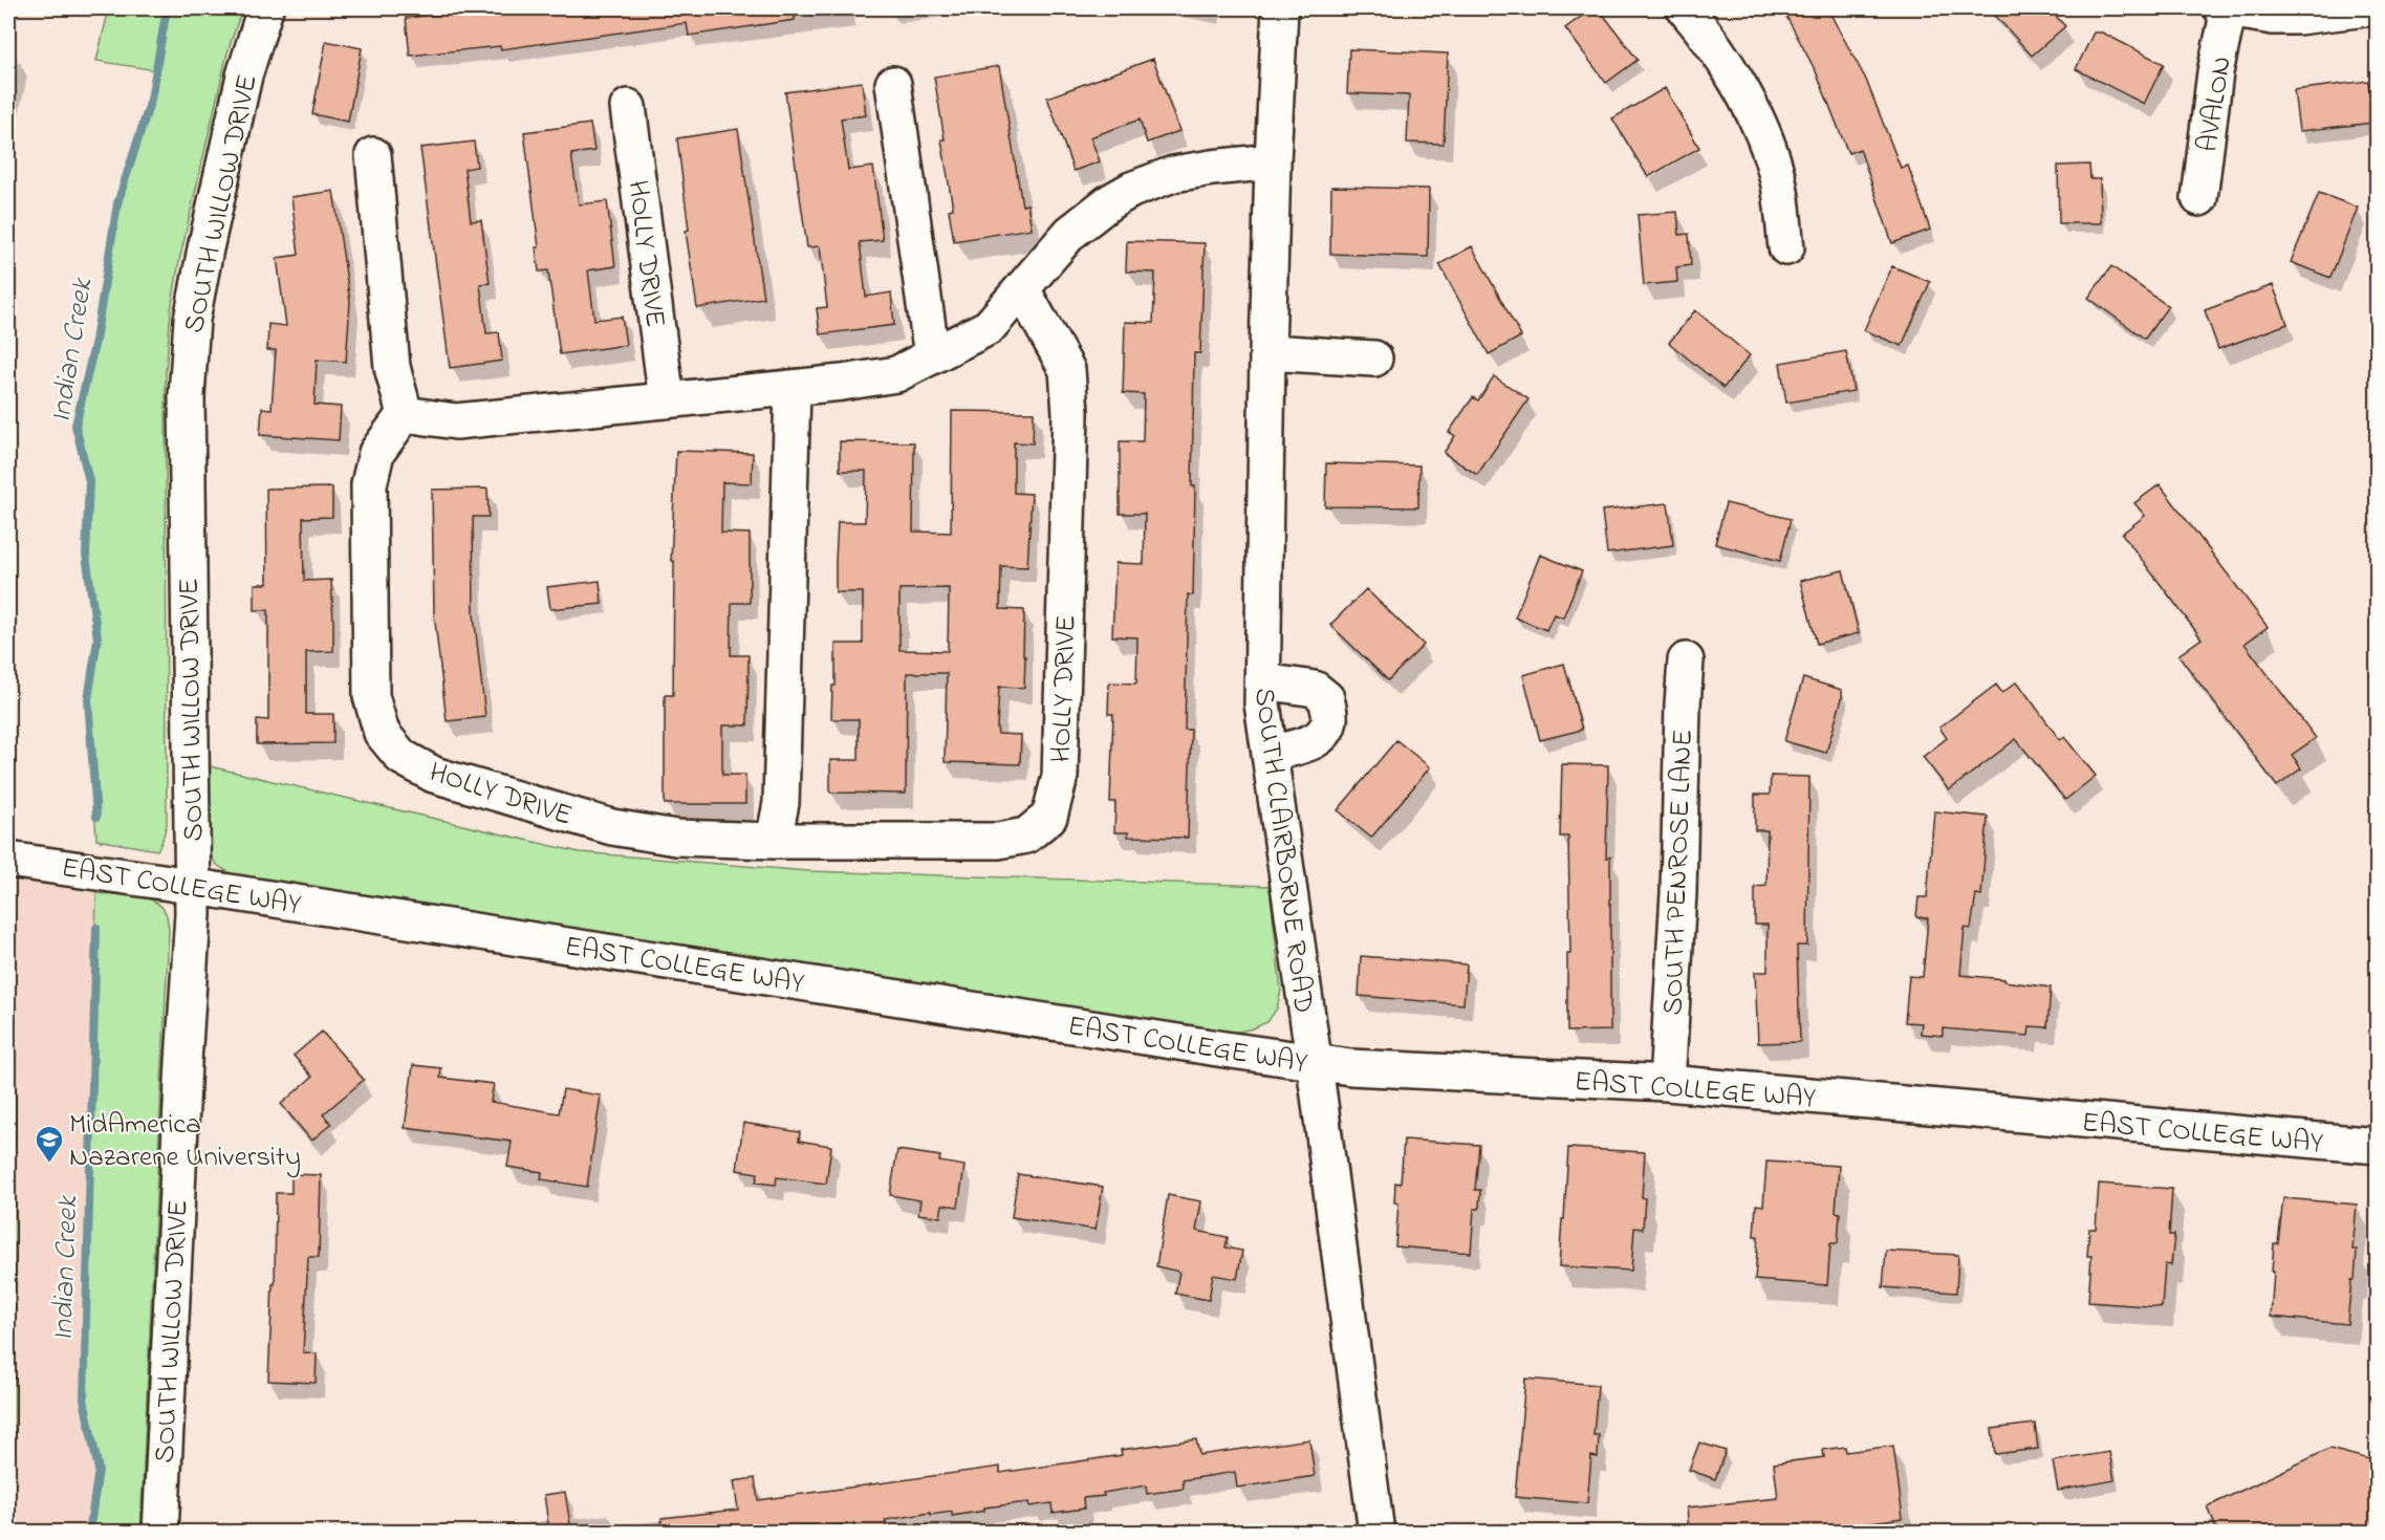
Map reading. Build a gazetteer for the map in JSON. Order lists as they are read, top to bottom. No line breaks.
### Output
{"streets":{"street":["AVALON","SOUTH WILLOW DRIVE","HOLLY DRIVE","SOUTH CLAIRBORNE ROAD","SOUTH PENROSE LANE","EAST COLLEGE WAY"]},"crossings":[["SOUTH WILLOW DRIVE","EAST COLLEGE WAY"],["SOUTH CLAIRBORNE ROAD","EAST COLLEGE WAY"],["SOUTH PENROSE LANE","EAST COLLEGE WAY"]],"water":["Indian Creek"],"places":{"school or university":["MidAmerica Nazarene University"]}}
